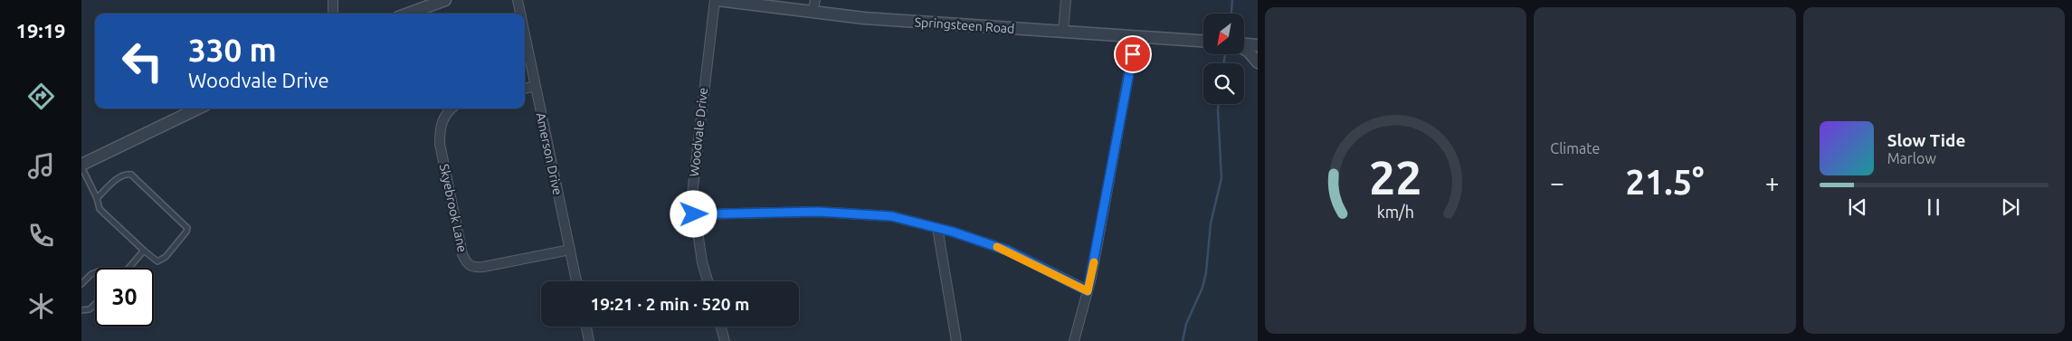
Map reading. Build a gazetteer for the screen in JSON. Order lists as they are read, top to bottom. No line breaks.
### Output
{"streets":{"street":["Springsteen Road","Woodvale Drive","Amerson Drive","Skyebrook Lane"]},"crossings":[["Amerson Drive","Skyebrook Lane"]],"north":"bottom left","page":{"tabs":"19:19","tile":"Climate","turn":["330 m","Woodvale Drive"],"song":["Slow Tide","Marlow"],"heat":["−","21.5°","+"],"limit":"30","trip":"19:21 · 2 min · 520 m","gauge":["22","km/h"]}}
